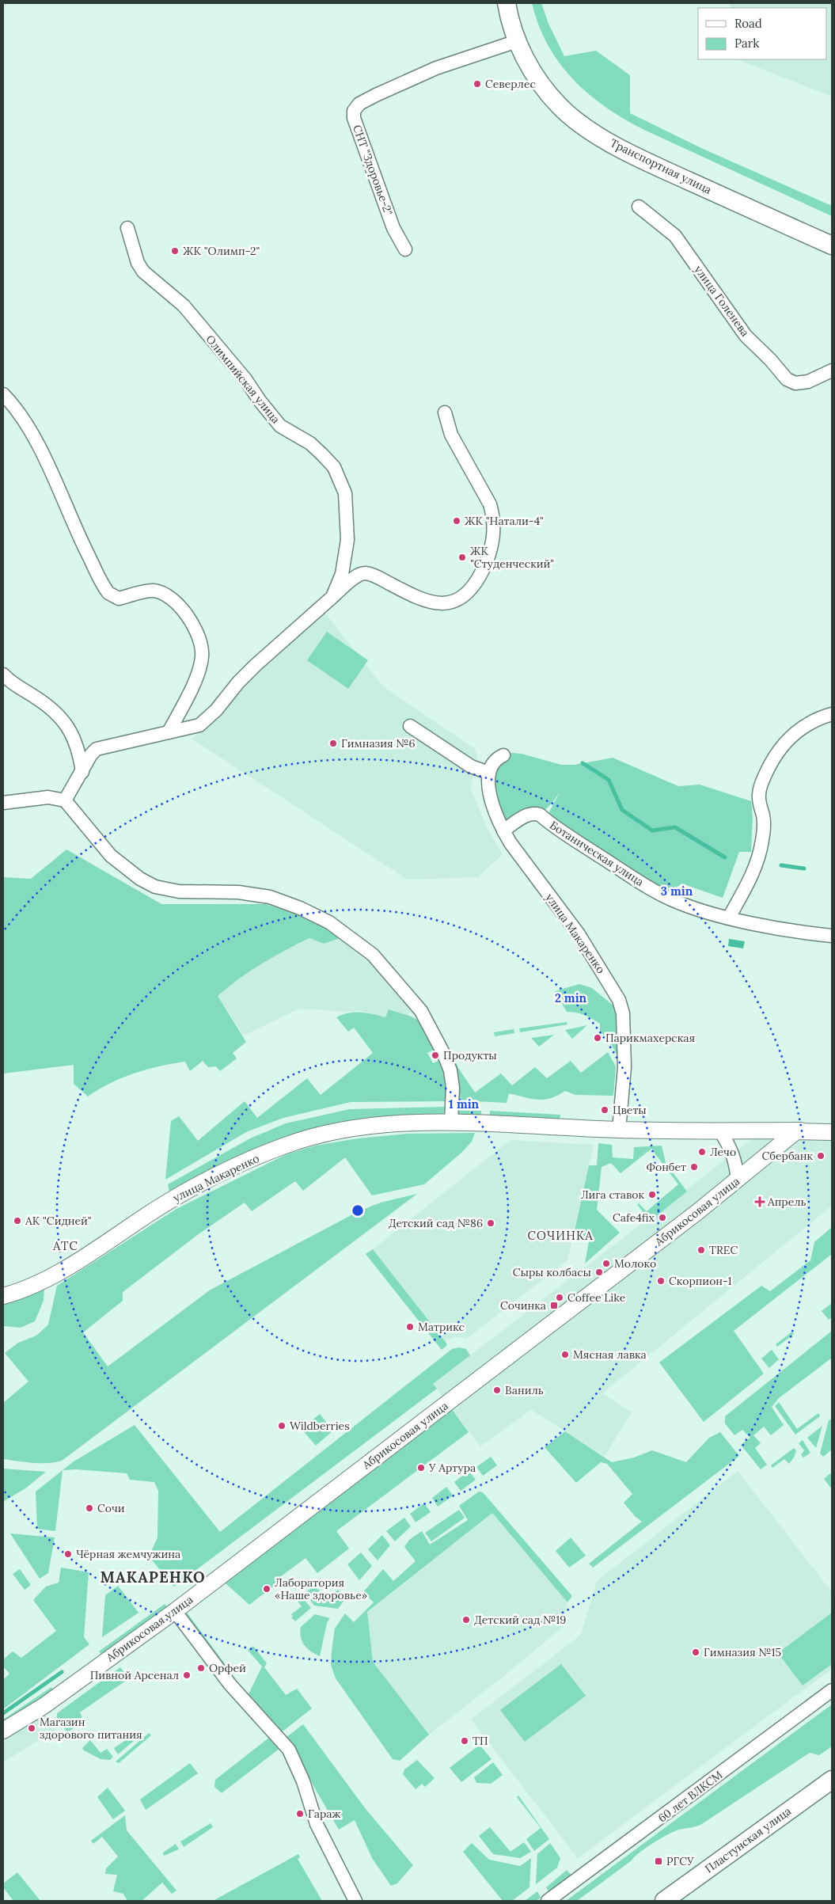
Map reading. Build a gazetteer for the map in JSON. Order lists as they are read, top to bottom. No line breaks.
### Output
{"streets":{"main road":["Транспортная улица","Пластунская улица"],"street":["СНТ \"Здоровье-2\"","улица Голенева","Олимпийская улица","Ботаническая улица","улица Макаренко","Абрикосовая улица","60 лет ВЛКСМ"]},"crossings":[["Транспортная улица","СНТ \"Здоровье-2\""],["Ботаническая улица","улица Макаренко"],["улица Макаренко","Абрикосовая улица"]],"districts":["СОЧИНКА","АТС","МАКАРЕНКО"],"places":{"other":["Северлес","ЖК \"Олимп-2\"","ЖК \"Натали-4\"","ЖК \"Студенческий\"","Гимназия №6","Парикмахерская","Продукты","Цветы","Лечо","Сбербанк","Фонбет","Лига ставок","Cafe4fix","АК \"Сидней\"","Детский сад №86","TREC","Молоко","Сыры колбасы","Скорпион-1","Coffee Like","Матрикс","Мясная лавка","Ваниль","Wildberries","У Артура","Сочи","Чёрная жемчужина","Лаборатория «Наше здоровье»","Детский сад №19","Гимназия №15","Орфей","Пивной Арсенал","Магазин здорового питания","ТП","Гараж"],"health":["Апрель"],"transit":["Сочинка","РГСУ"]},"legend":["Road","Park"],"rings":["3 min","2 min","1 min"]}
